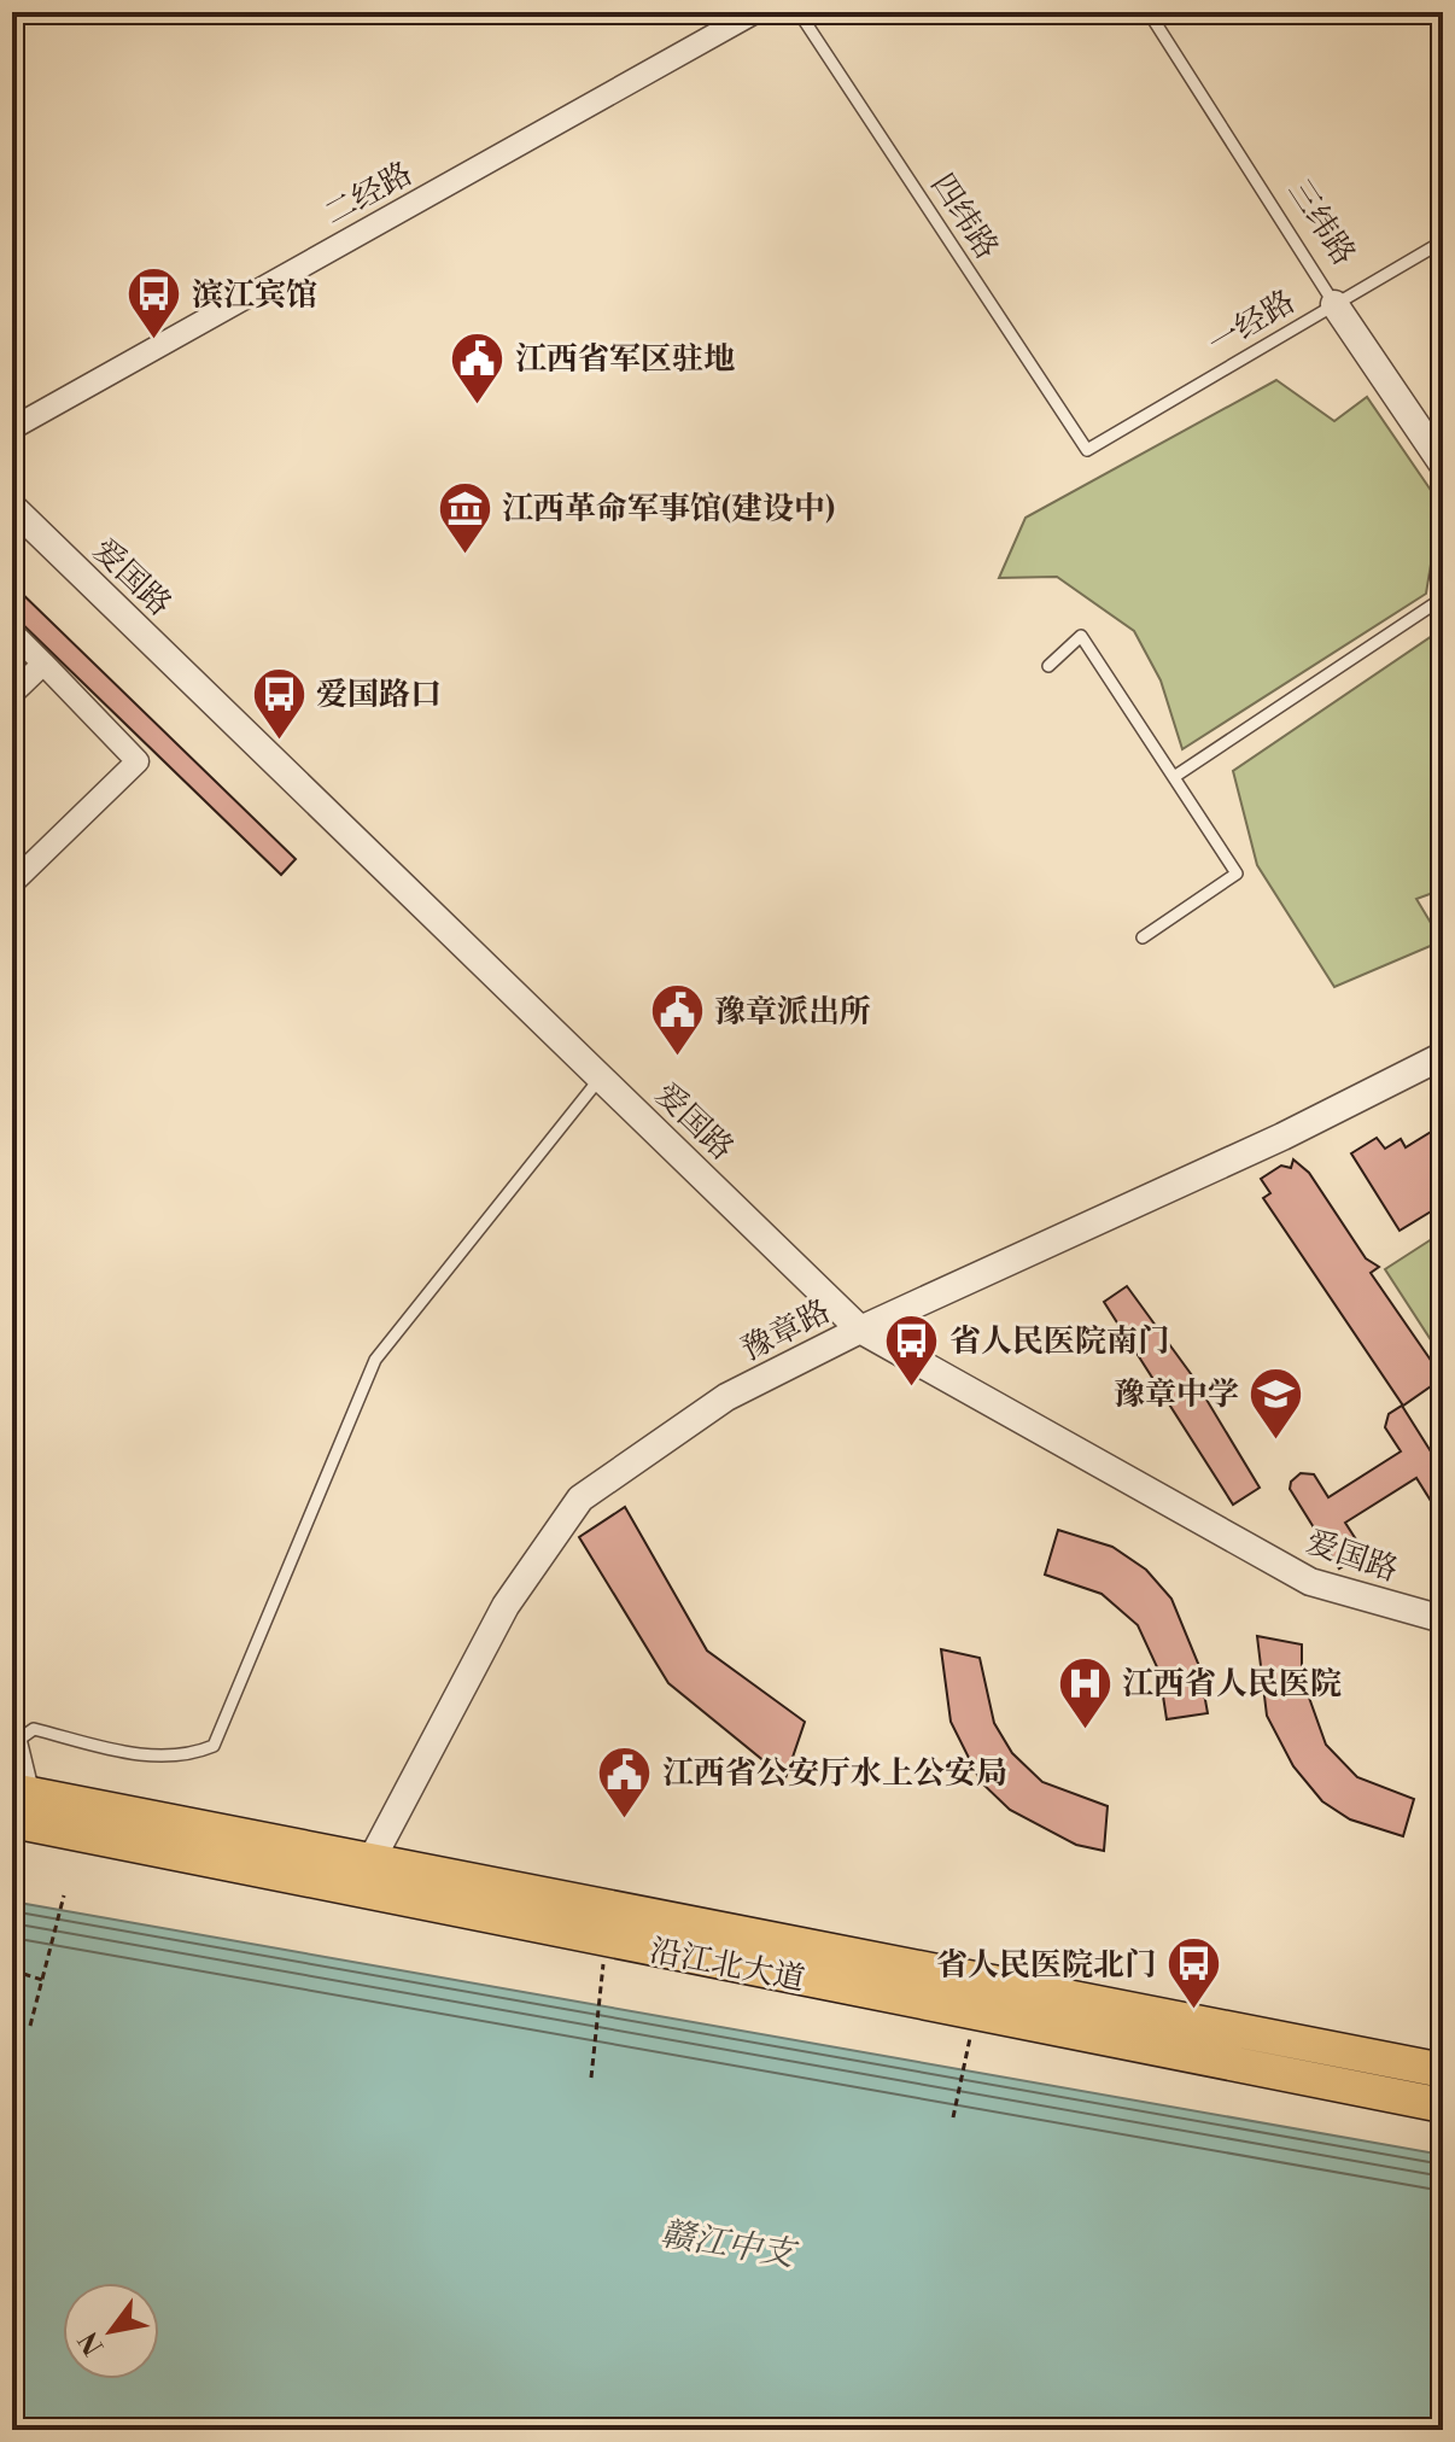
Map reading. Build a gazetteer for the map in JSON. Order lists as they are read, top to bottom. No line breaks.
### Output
{"streets":{"main road":["沿江北大道"],"street":["二经路","三纬路","爱国路","豫章路"],"lane":["四纬路","一经路"]},"crossings":[["四纬路","一经路"],["三纬路","一经路"],["爱国路","豫章路"],["豫章路","沿江北大道"]],"water":["赣江中支"],"places":{"bus stop":["滨江宾馆","爱国路口","省人民医院南门","省人民医院北门"],"public building":["江西省军区驻地","豫章派出所","江西省公安厅水上公安局"],"museum":["江西革命军事馆(建设中)"],"school or university":["豫章中学"],"hospital":["江西省人民医院"]},"north":"bottom left"}
